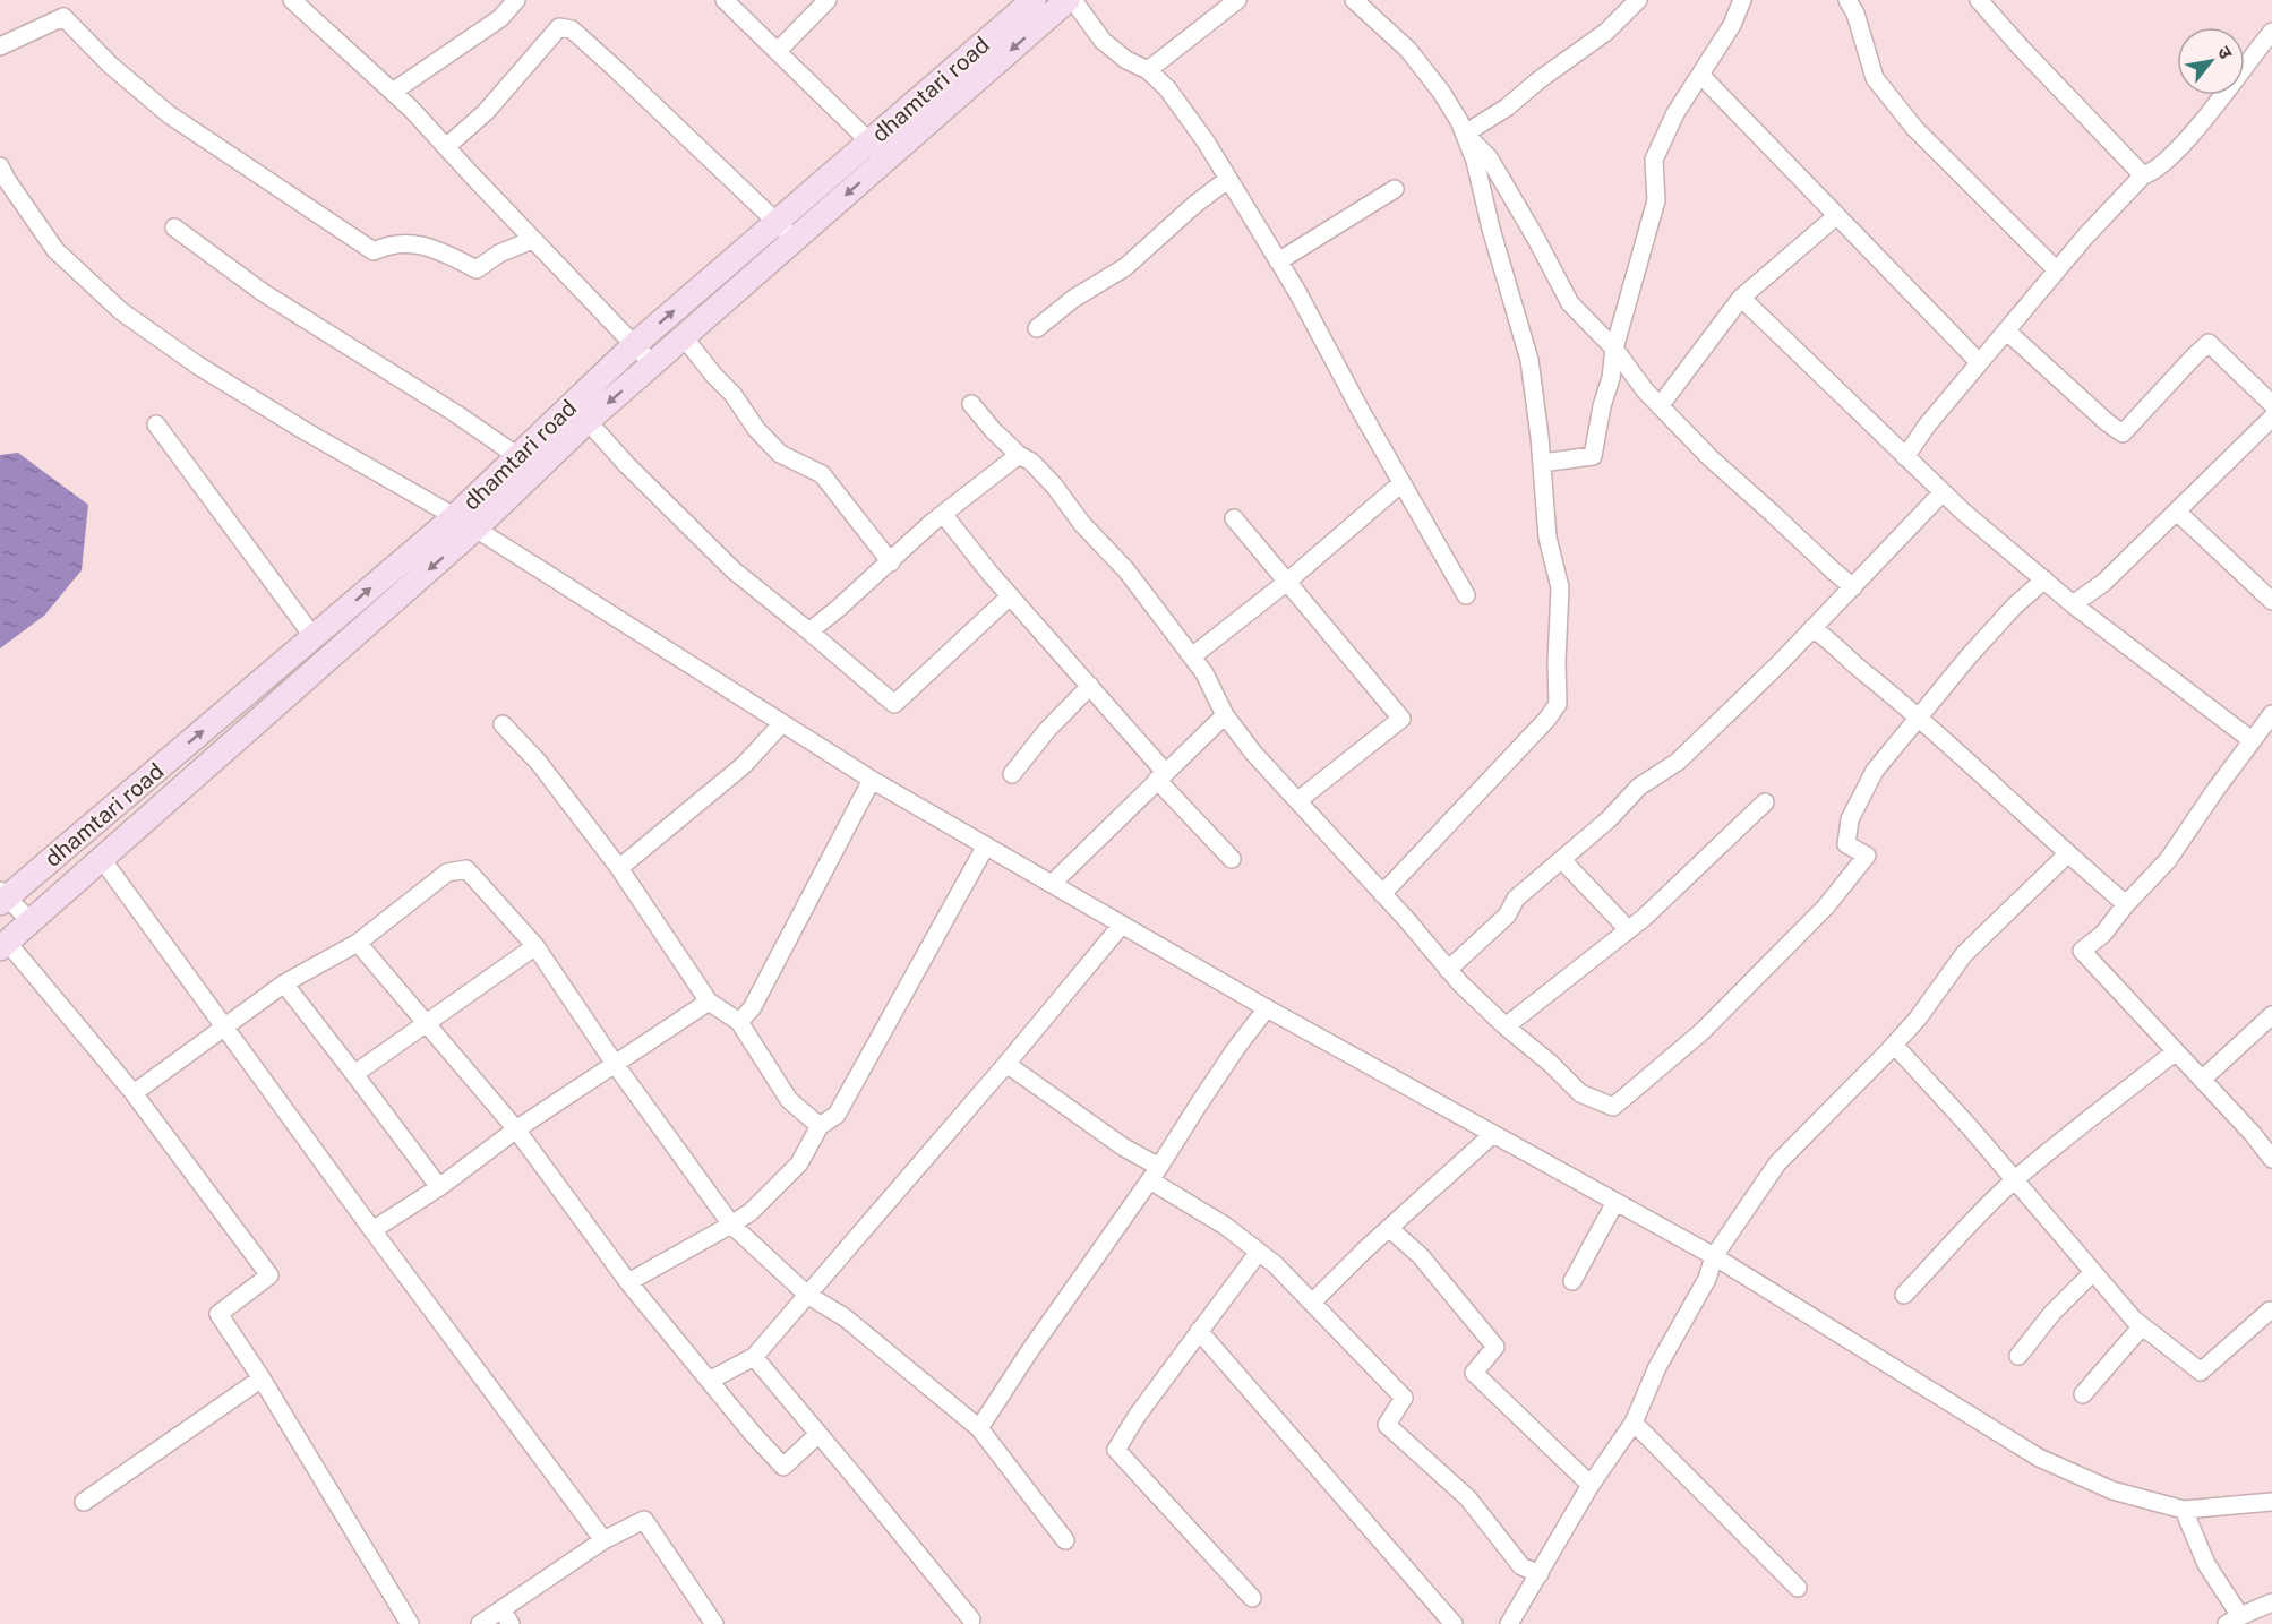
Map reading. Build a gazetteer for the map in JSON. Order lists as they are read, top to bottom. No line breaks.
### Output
{"streets":{"main road":["dhamtari road"]},"north":"top right"}
